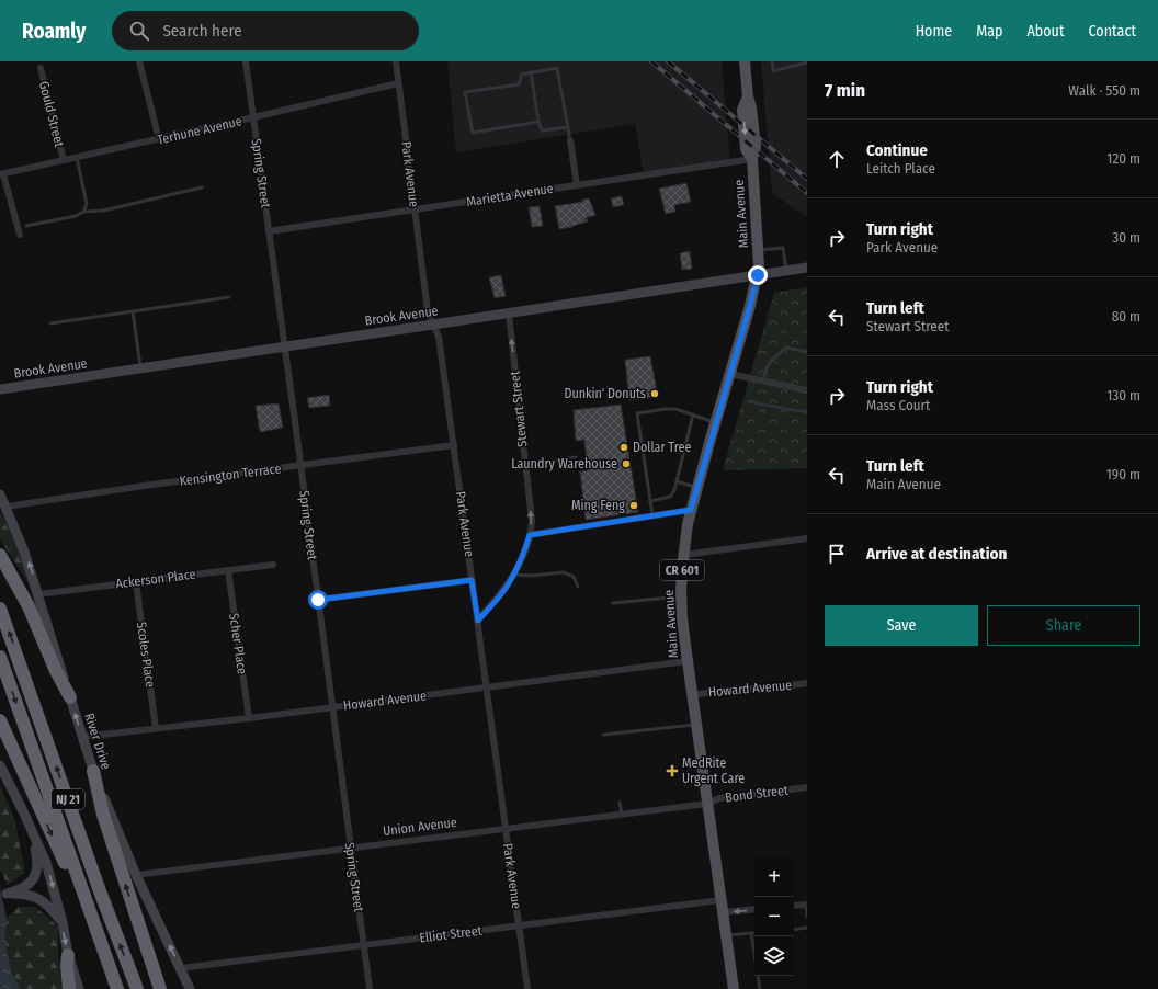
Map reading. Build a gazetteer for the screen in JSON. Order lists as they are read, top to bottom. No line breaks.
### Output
{"streets":{"highway":["NJ 21"],"main road":["Main Avenue","Brook Avenue","CR 601","River Drive"],"street":["Gould Street","Terhune Avenue","Spring Street","Park Avenue","Marietta Avenue","Stewart Street","Kensington Terrace","Ackerson Place","Scher Place","Scoles Place","Howard Avenue","Bond Street","Union Avenue","Elliot Street"]},"crossings":[["Gould Street","Terhune Avenue"],["Terhune Avenue","Spring Street"],["Terhune Avenue","Park Avenue"],["Spring Street","Marietta Avenue"],["Spring Street","Brook Avenue"],["Spring Street","Kensington Terrace"],["Spring Street","Howard Avenue"],["Spring Street","Union Avenue"],["Spring Street","Elliot Street"],["Park Avenue","Marietta Avenue"],["Park Avenue","Brook Avenue"],["Park Avenue","Stewart Street"],["Park Avenue","Kensington Terrace"],["Park Avenue","Howard Avenue"],["Park Avenue","Union Avenue"],["Park Avenue","Elliot Street"],["Marietta Avenue","Main Avenue"],["Main Avenue","Brook Avenue"],["Main Avenue","Howard Avenue"],["Main Avenue","Bond Street"],["Main Avenue","Union Avenue"],["Main Avenue","Elliot Street"],["Brook Avenue","Stewart Street"],["Kensington Terrace","River Drive"],["Ackerson Place","Scher Place"],["Ackerson Place","Scoles Place"],["Ackerson Place","River Drive"],["Scher Place","Howard Avenue"],["Scoles Place","Howard Avenue"],["Howard Avenue","River Drive"],["River Drive","Union Avenue"],["River Drive","Elliot Street"],["Bond Street","Union Avenue"]],"one_way":["Stewart Street","River Drive"],"places":{"other":["Dunkin' Donuts","Dollar Tree","Laundry Warehouse","Ming Feng"],"health":["MedRite Urgent Care"]},"page":{"header":"Roamly","search":"Search here","nav":["Home","Map","About","Contact"],"heading":["7 min","Walk · 550 m"],"list":[["Continue","Leitch Place","120 m"],["Turn right","Park Avenue","30 m"],["Turn left","Stewart Street","80 m"],["Turn right","Mass Court","130 m"],["Turn left","Main Avenue","190 m"],"Arrive at destination"],"buttons":["Save","Share"],"map_buttons":["+","−"]}}
